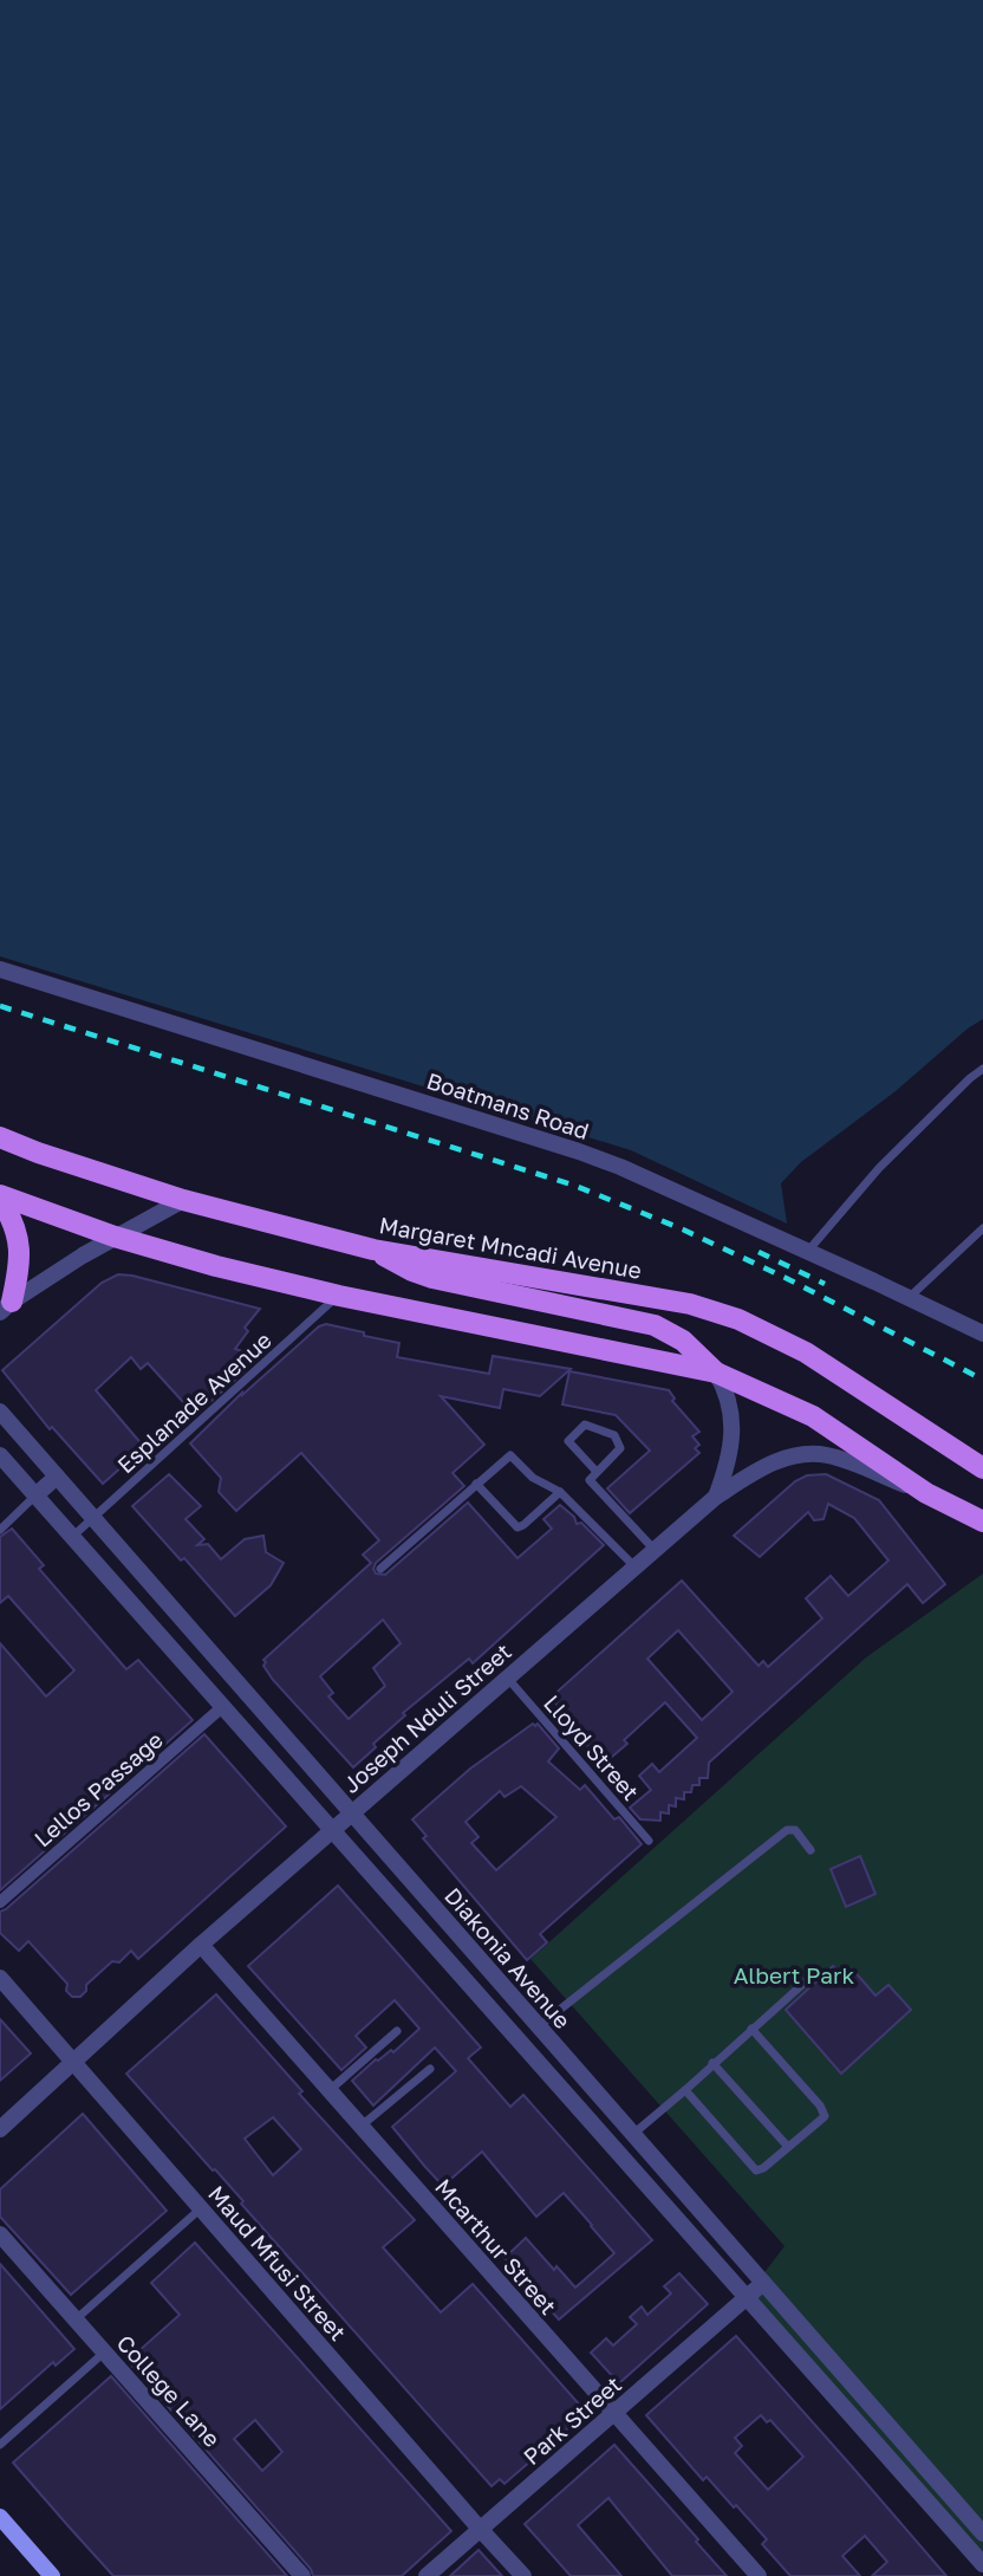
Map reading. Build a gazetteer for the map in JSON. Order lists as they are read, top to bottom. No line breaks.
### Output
{"streets":{"main road":["Margaret Mncadi Avenue"],"street":["Boatmans Road","Joseph Nduli Street","Lellos Passage","Diakonia Avenue","Mcarthur Street","Maud Mfusi Street","College Lane","Park Street"],"lane":["Esplanade Avenue","Lloyd Street"]},"crossings":[["Esplanade Avenue","Diakonia Avenue"],["Joseph Nduli Street","Lloyd Street"],["Joseph Nduli Street","Diakonia Avenue"],["Joseph Nduli Street","Mcarthur Street"],["Joseph Nduli Street","Maud Mfusi Street"],["Lellos Passage","Diakonia Avenue"],["Diakonia Avenue","Park Street"],["Mcarthur Street","Park Street"],["Maud Mfusi Street","Park Street"]],"parks":["Albert Park"]}
